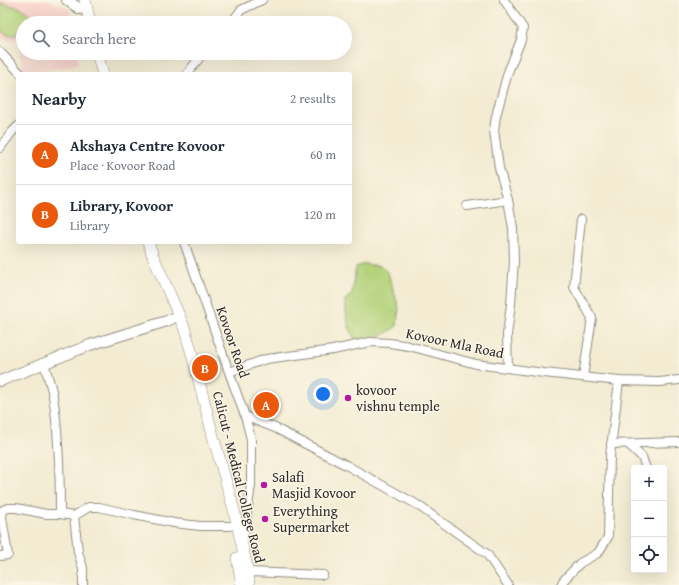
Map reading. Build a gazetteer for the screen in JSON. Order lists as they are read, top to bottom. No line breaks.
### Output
{"streets":{"main road":["Calicut - Medical College Road"],"street":["Kovoor Road","Kovoor Mla Road"]},"crossings":[["Kovoor Road","Kovoor Mla Road"],["Kovoor Road","Calicut - Medical College Road"]],"places":["kovoor vishnu temple","Salafi Masjid Kovoor","Everything Supermarket"],"page":{"search":"Search here","heading":["Nearby","2 results"],"list":[{"mark":"A","name":"Akshaya Centre Kovoor","note":"Place · Kovoor Road","value":"60 m"},{"mark":"B","name":"Library, Kovoor","note":"Library","value":"120 m"}],"pins":["B","A"],"map_buttons":["+","−"]}}
